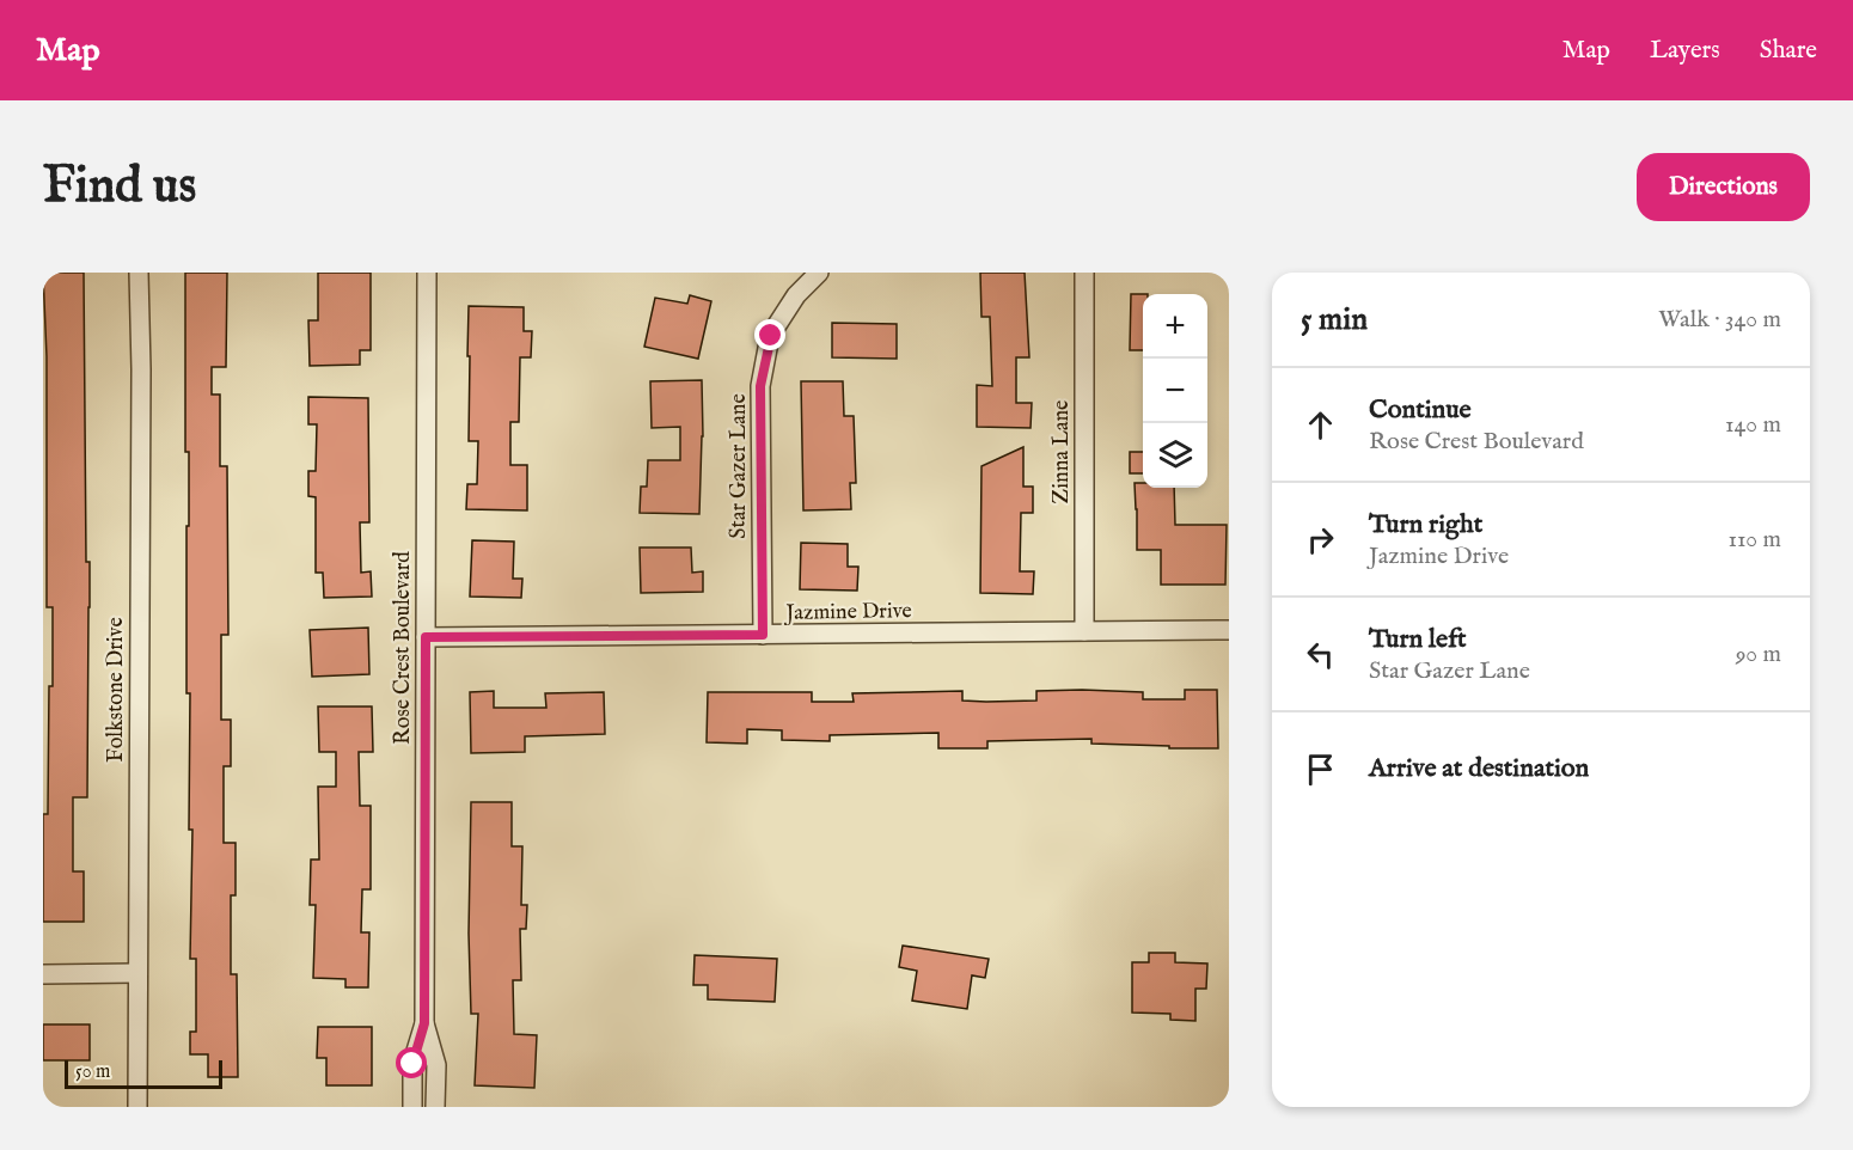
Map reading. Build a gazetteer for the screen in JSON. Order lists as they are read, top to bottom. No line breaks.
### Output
{"streets":{"street":["Zinna Lane","Star Gazer Lane","Jazmine Drive","Rose Crest Boulevard","Folkstone Drive"]},"crossings":[["Zinna Lane","Jazmine Drive"],["Star Gazer Lane","Jazmine Drive"],["Jazmine Drive","Rose Crest Boulevard"]],"scale_bar":"50 m","page":{"header":"Map","nav":["Map","Layers","Share"],"buttons":"Directions","title":"Find us","heading":["5 min","Walk · 340 m"],"map_buttons":["+","−"],"list":[["Continue","Rose Crest Boulevard","140 m"],["Turn right","Jazmine Drive","110 m"],["Turn left","Star Gazer Lane","90 m"],"Arrive at destination"],"scale":"50 m"}}
